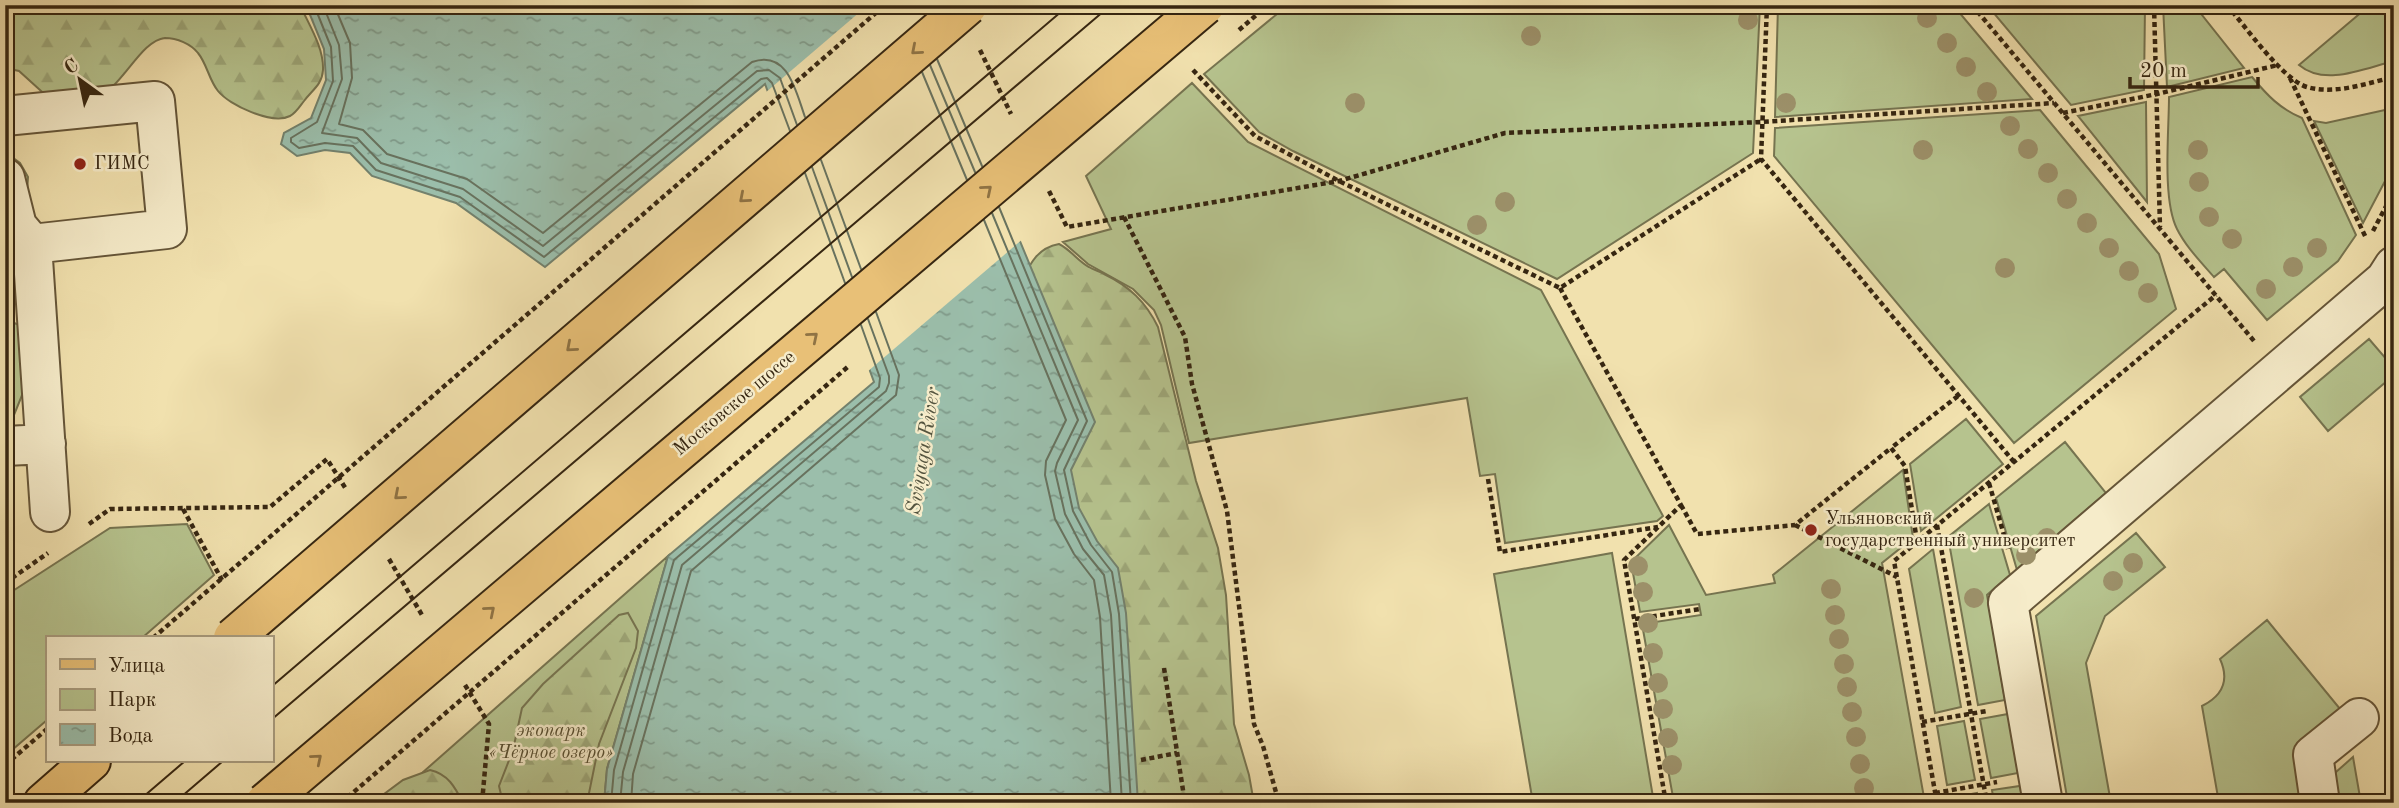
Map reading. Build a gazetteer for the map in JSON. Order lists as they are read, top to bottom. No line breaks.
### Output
{"streets":{"main road":["Московское шоссе"]},"water":["Sviyaga River"],"parks":["экопарк «Чёрное озеро»"],"places":["ГИМС","Ульяновский государственный университет"],"legend":["Улица","Парк","Вода"],"scale_bar":"20 m","north":"top left"}
